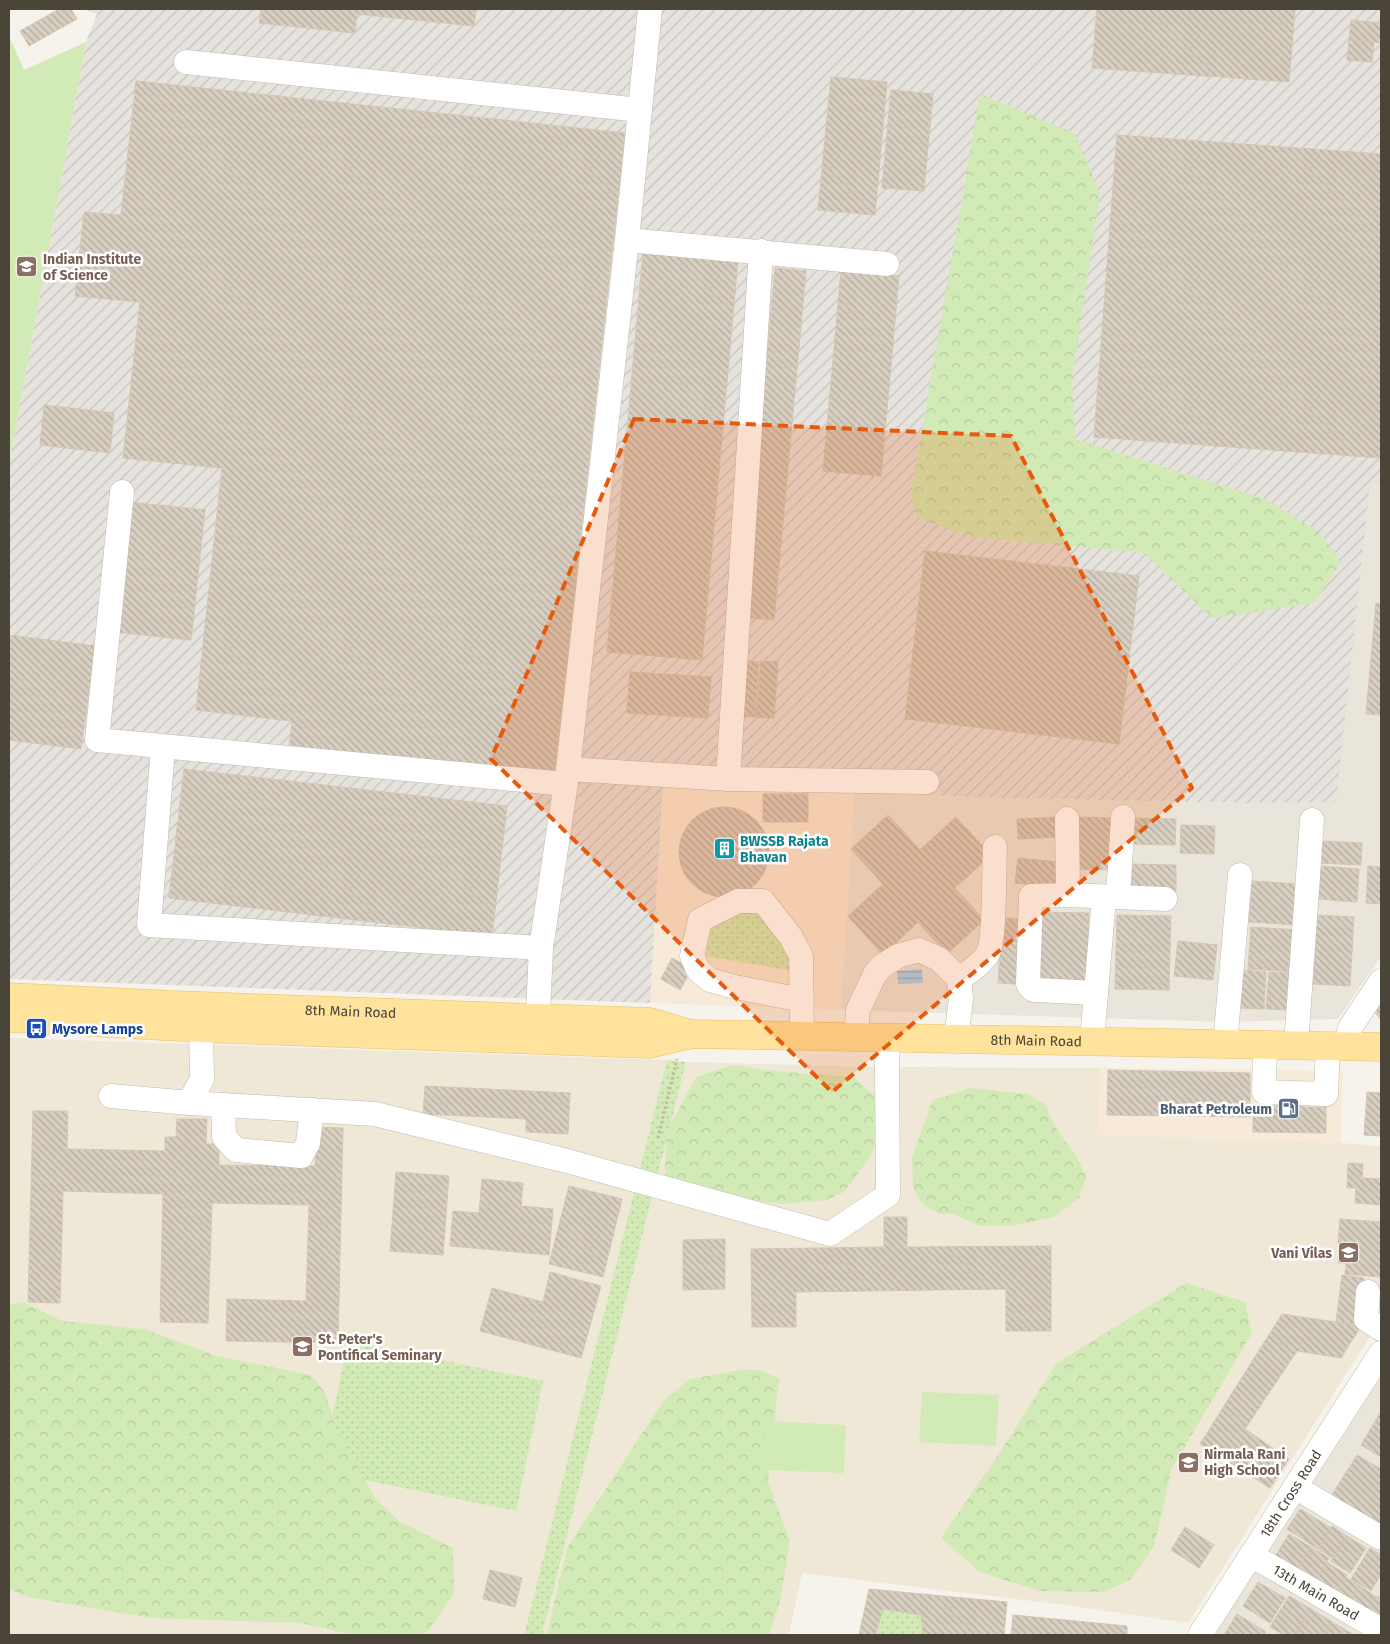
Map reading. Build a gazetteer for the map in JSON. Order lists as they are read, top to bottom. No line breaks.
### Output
{"streets":{"main road":["8th Main Road"],"street":["18th Cross Road","13th Main Road"]},"crossings":[["18th Cross Road","13th Main Road"]],"places":{"school or university":["Indian Institute of Science","Vani Vilas","St. Peter's Pontifical Seminary","Nirmala Rani High School"],"building":["BWSSB Rajata Bhavan"],"bus stop":["Mysore Lamps"],"fuel station":["Bharat Petroleum"]}}
